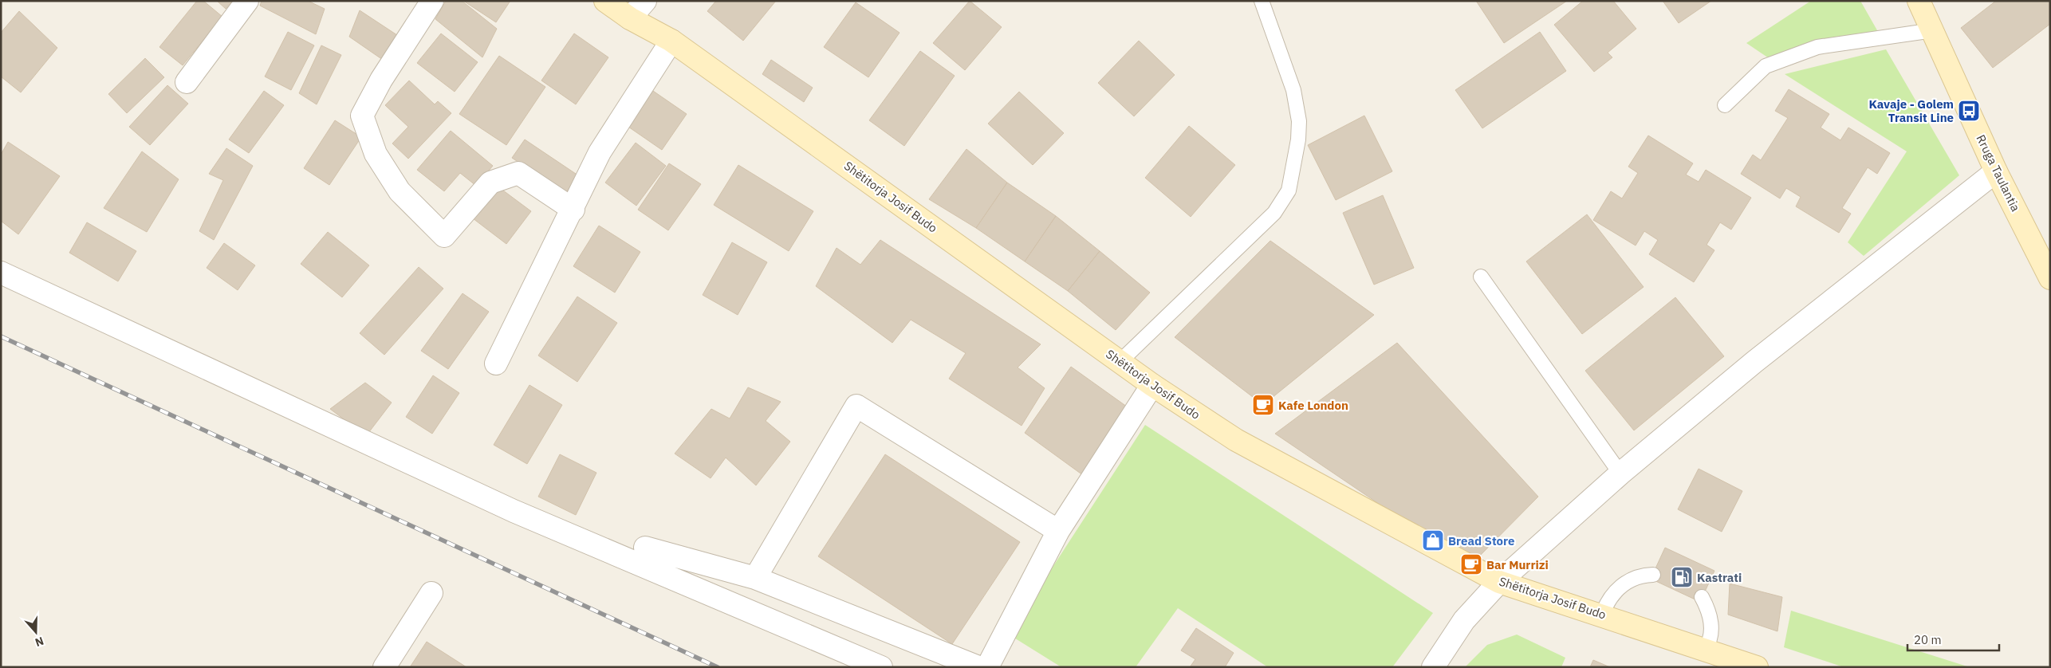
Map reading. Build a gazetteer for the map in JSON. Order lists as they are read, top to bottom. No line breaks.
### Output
{"streets":{"main road":["Rruga Taulantia","Shëtitorja Josif Budo"]},"places":{"bus stop":["Kavaje - Golem Transit Line"],"cafe":["Kafe London","Bar Murrizi"],"shop":["Bread Store"],"fuel station":["Kastrati"]},"scale_bar":"20 m","north":"bottom"}
